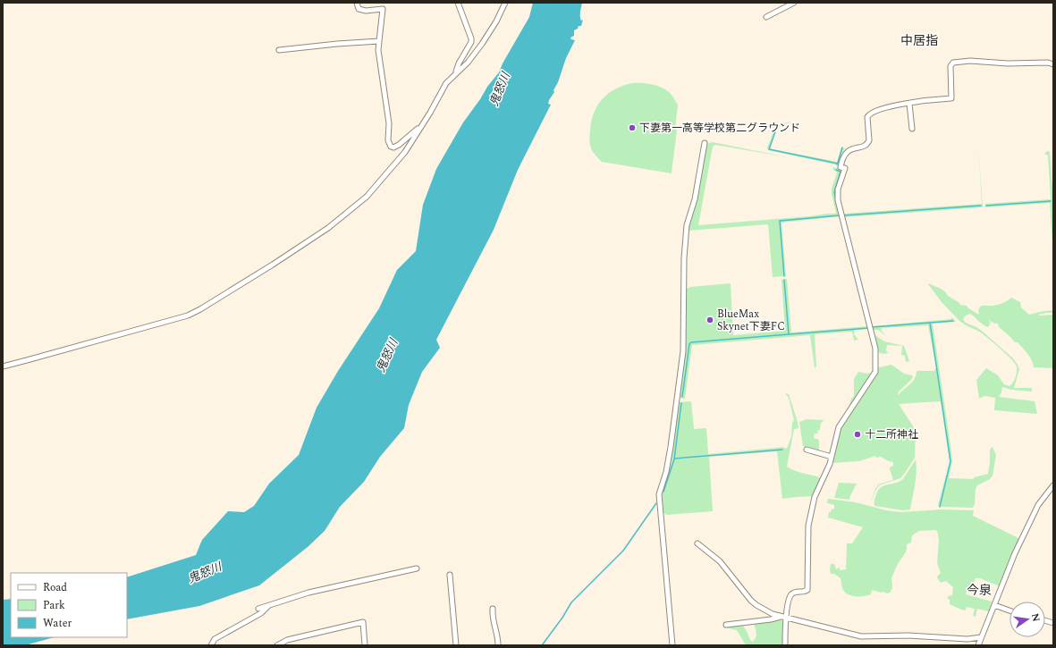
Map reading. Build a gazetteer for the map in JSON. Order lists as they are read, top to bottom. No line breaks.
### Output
{"districts":["中居指","今泉"],"water":["鬼怒川"],"places":["下妻第一高等学校第二グラウンド","BlueMax Skynet下妻FC","十二所神社"],"legend":["Road","Park","Water"],"north":"right"}
